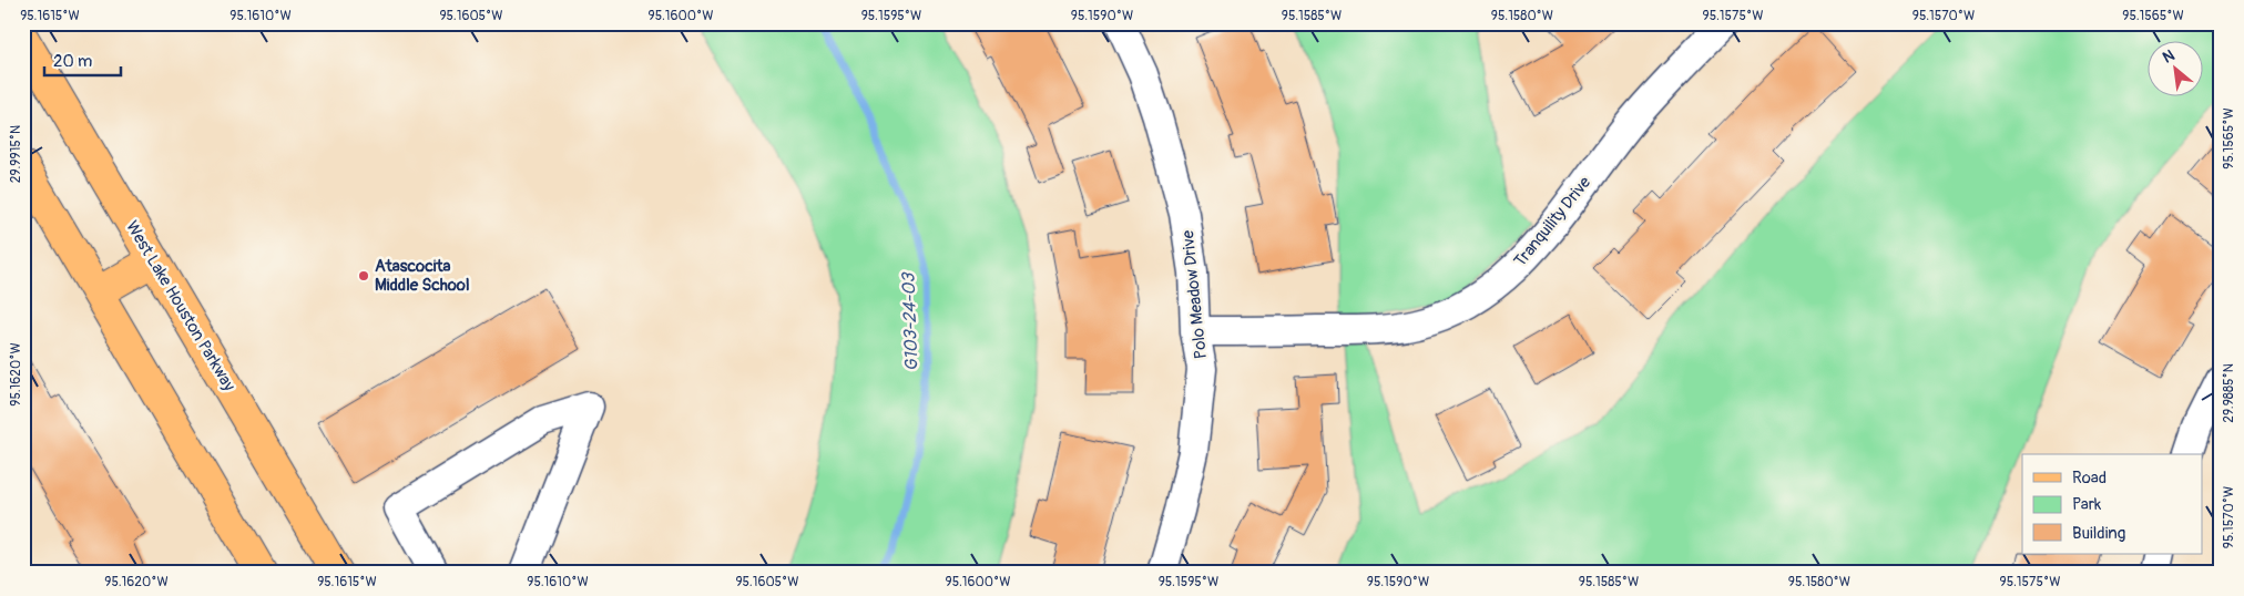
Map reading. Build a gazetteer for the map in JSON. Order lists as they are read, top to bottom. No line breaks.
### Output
{"streets":{"main road":["West Lake Houston Parkway"],"street":["Tranquility Drive","Polo Meadow Drive"]},"crossings":[["Tranquility Drive","Polo Meadow Drive"]],"water":["G103-24-03"],"places":["Atascocita Middle School"],"legend":["Road","Park","Building"],"scale_bar":"20 m","north":"top left","coordinates":["95.1615°W","95.1610°W","95.1605°W","95.1600°W","95.1595°W","95.1590°W","95.1585°W","95.1580°W","95.1575°W","95.1570°W","95.1565°W","29.9915°N","95.1620°W","29.9885°N"]}
